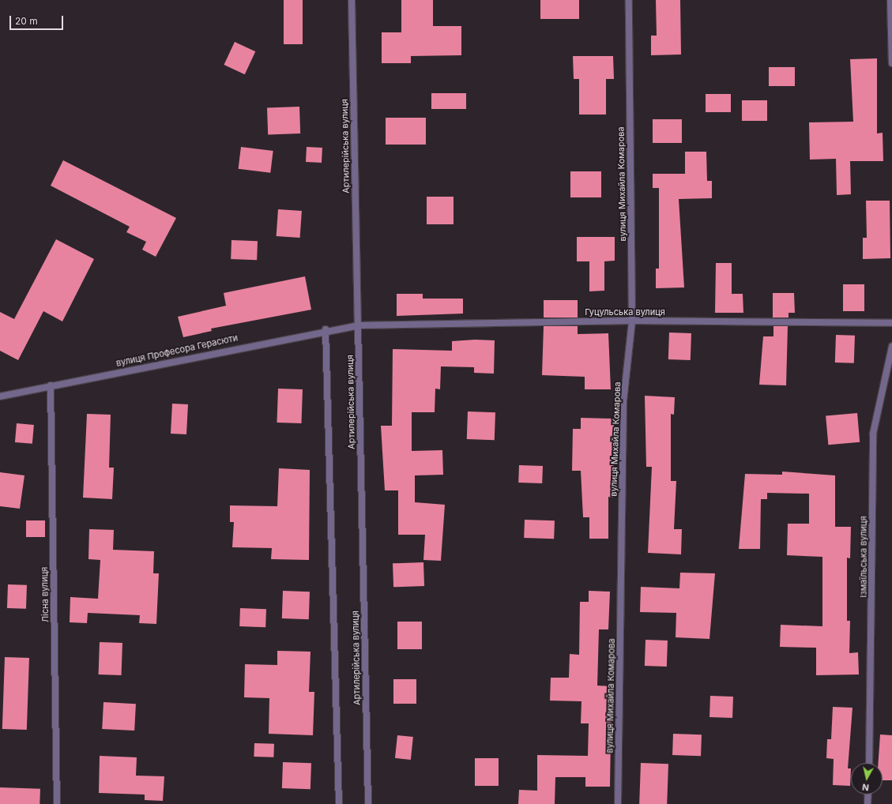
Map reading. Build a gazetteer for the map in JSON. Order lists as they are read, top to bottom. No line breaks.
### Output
{"streets":{"street":["Артилерійська вулиця","вулиця Михайла Комарова","Гуцульська вулиця","вулиця Професора Герасюти","Ізмаїльська вулиця","Лісна вулиця"]},"crossings":[["Артилерійська вулиця","Гуцульська вулиця"],["Артилерійська вулиця","вулиця Професора Герасюти"],["вулиця Михайла Комарова","Гуцульська вулиця"],["Гуцульська вулиця","вулиця Професора Герасюти"],["вулиця Професора Герасюти","Лісна вулиця"]],"scale_bar":"20 m","north":"bottom"}
